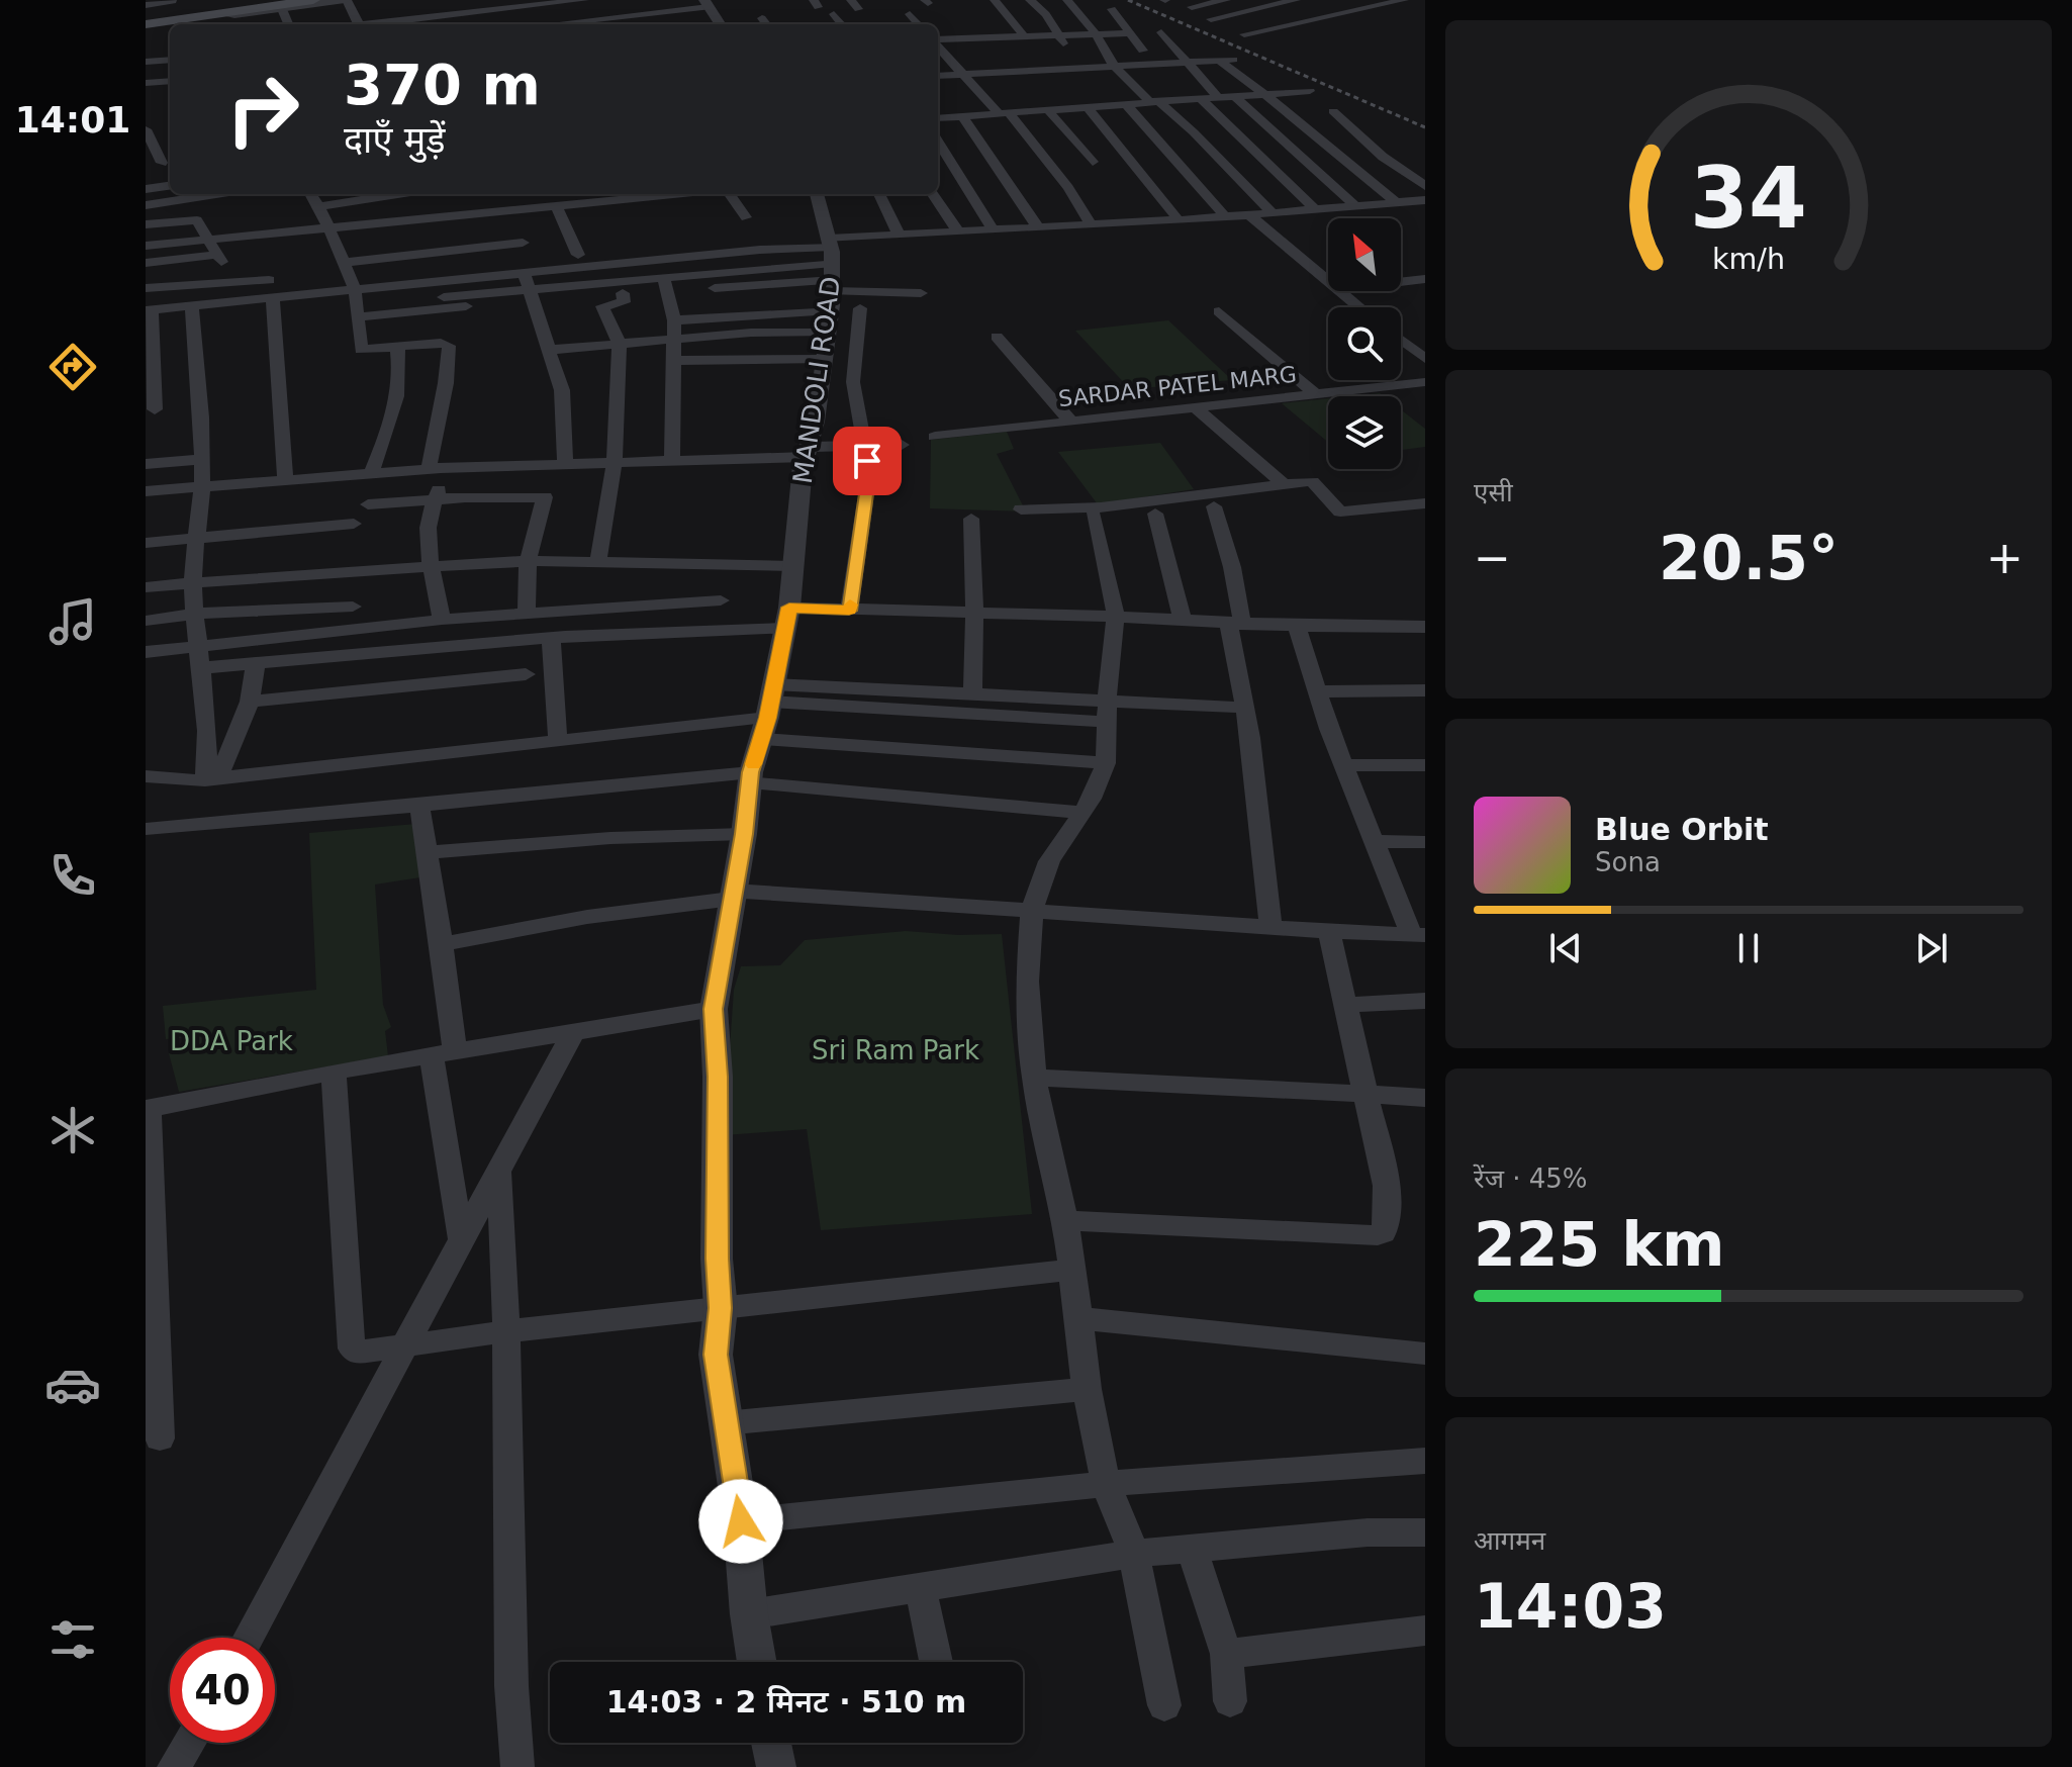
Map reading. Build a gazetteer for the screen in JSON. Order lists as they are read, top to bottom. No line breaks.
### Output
{"streets":{"street":["MANDOLI ROAD","SARDAR PATEL MARG"]},"parks":["DDA Park","Sri Ram Park"],"north":"top left","page":{"tabs":"14:01","turn":["370 m","दाएँ मुड़ें"],"tile":["एसी",["रेंज · 45%","225 km"],["आगमन","14:03"]],"heat":["−","20.5°","+"],"song":["Blue Orbit","Sona"],"limit":"40","trip":"14:03 · 2 मिनट · 510 m","gauge":["34","km/h"]}}
